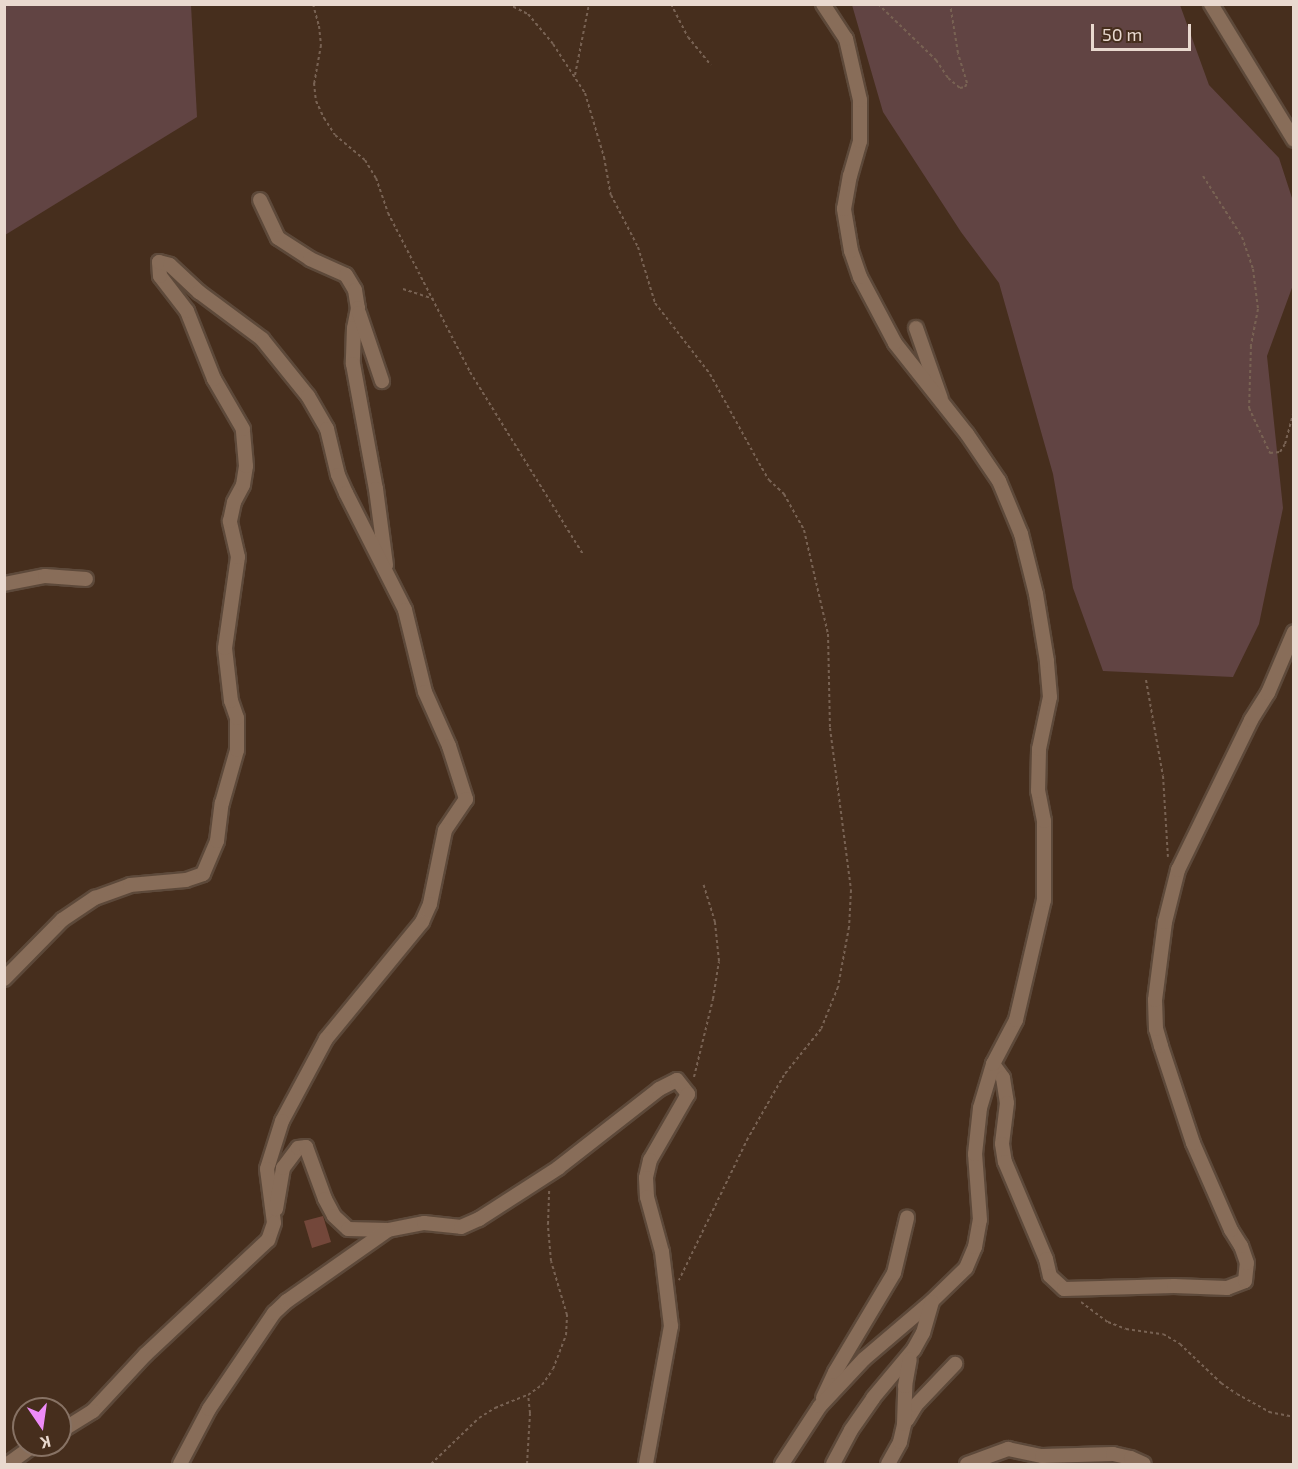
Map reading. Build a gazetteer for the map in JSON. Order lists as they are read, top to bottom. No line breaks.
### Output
{"scale_bar":"50 m","north":"bottom"}
